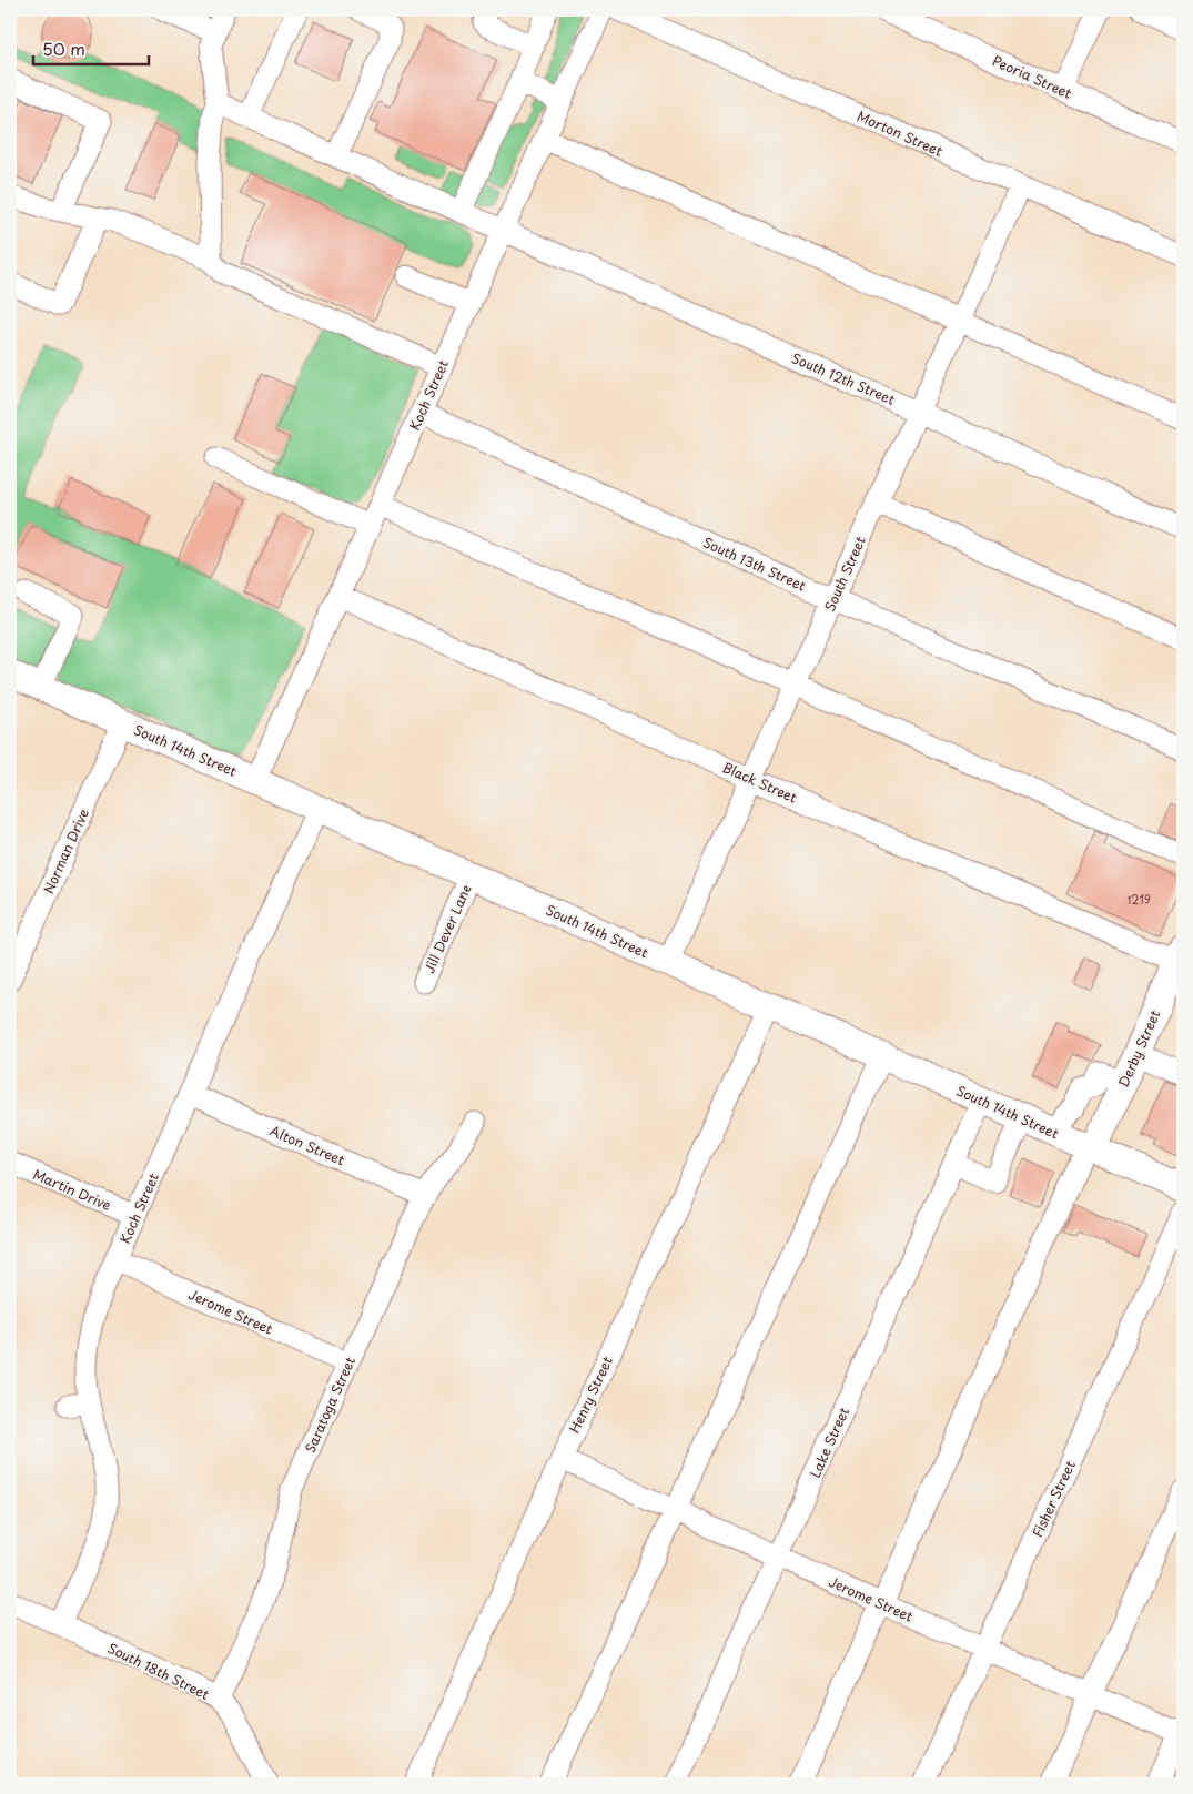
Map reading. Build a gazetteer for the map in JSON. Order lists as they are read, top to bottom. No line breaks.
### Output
{"streets":{"main road":["South 14th Street","Derby Street"],"street":["Peoria Street","Morton Street","South 12th Street","Koch Street","South 13th Street","South Street","Black Street","Norman Drive","Jill Dever Lane","Alton Street","Martin Drive","Jerome Street","Henry Street","Saratoga Street","Lake Street","Fisher Street","South 18th Street"]},"crossings":[["Morton Street","South Street"],["South 12th Street","Koch Street"],["South 12th Street","South Street"],["Koch Street","South 13th Street"],["Koch Street","South 14th Street"],["Koch Street","Black Street"],["Koch Street","Alton Street"],["Koch Street","Martin Drive"],["Koch Street","Jerome Street"],["Koch Street","South 18th Street"],["South 13th Street","South Street"],["South Street","South 14th Street"],["South Street","Black Street"],["South 14th Street","Norman Drive"],["South 14th Street","Jill Dever Lane"],["South 14th Street","Derby Street"],["South 14th Street","Henry Street"],["South 14th Street","Lake Street"],["Black Street","Derby Street"],["Alton Street","Saratoga Street"],["Jerome Street","Henry Street"],["Jerome Street","Saratoga Street"],["Jerome Street","Lake Street"],["Jerome Street","Fisher Street"],["Saratoga Street","South 18th Street"]],"house_numbers":["1219"],"scale_bar":"50 m"}
